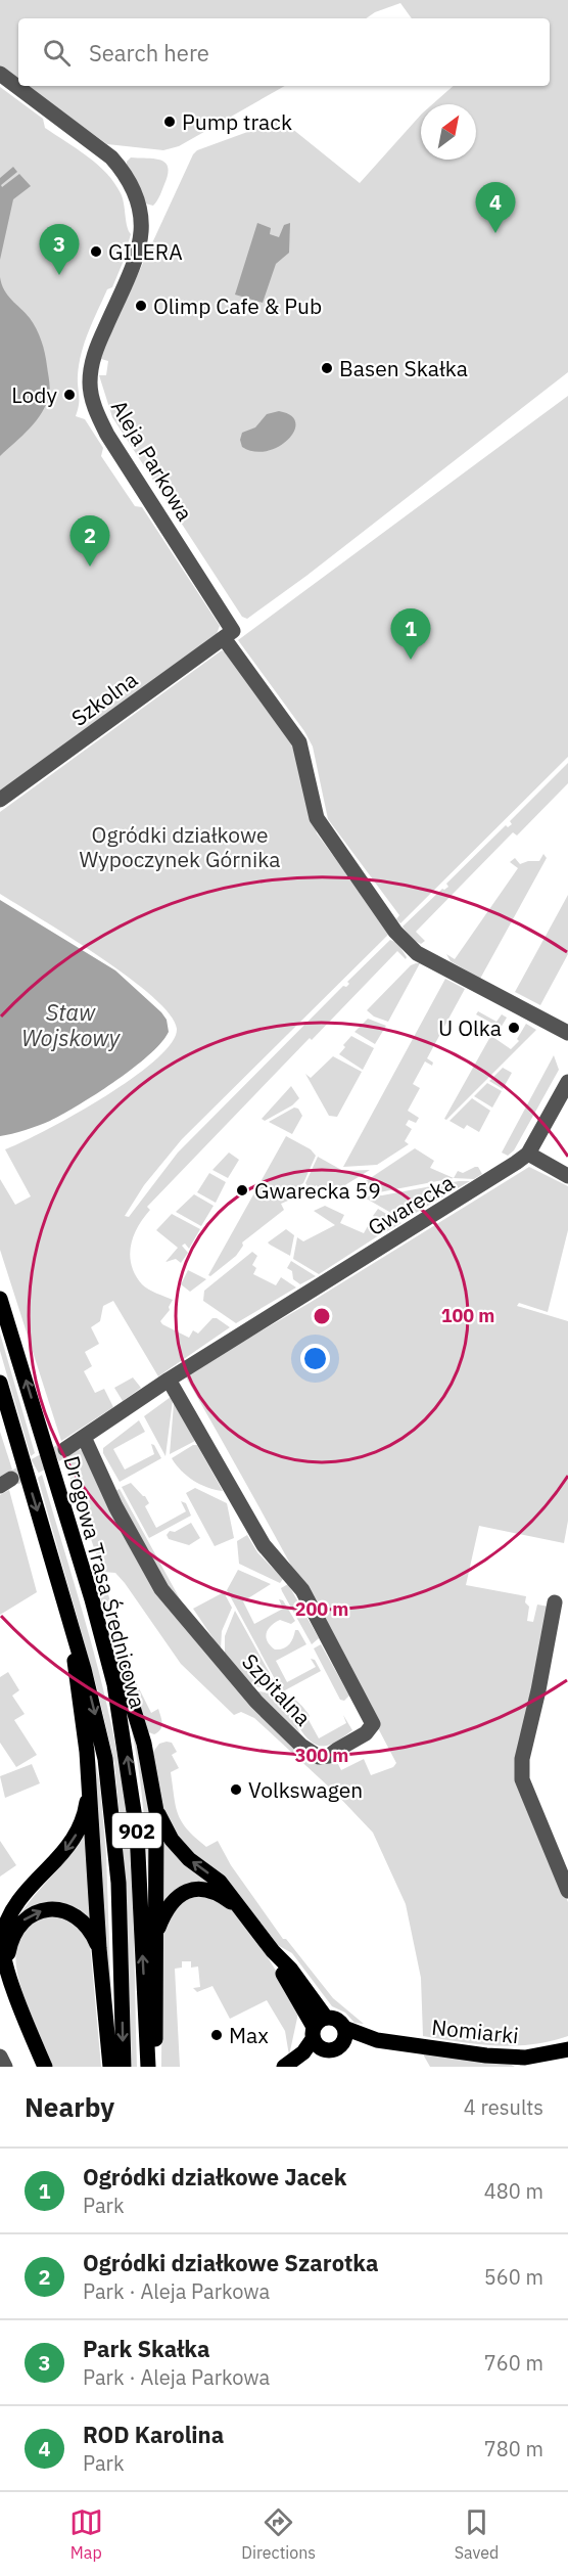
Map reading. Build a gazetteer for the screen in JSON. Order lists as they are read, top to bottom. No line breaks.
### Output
{"streets":{"main road":["Drogowa Trasa Średnicowa","902","Nomiarki"],"street":["Aleja Parkowa","Szkolna","Gwarecka","Szpitalna"]},"crossings":[["Aleja Parkowa","Szkolna"],["Gwarecka","Szpitalna"]],"water":["Staw Wojskowy"],"parks":["Ogródki działkowe Wypoczynek Górnika"],"places":["Pump track","GILERA","Olimp Cafe & Pub","Basen Skałka","Lody","U Olka","Gwarecka 59","Volkswagen","Max"],"north":"top right","page":{"search":"Search here","pins":["4","3","2","1"],"heading":["Nearby","4 results"],"list":[{"mark":"1","name":"Ogródki działkowe Jacek","note":"Park","value":"480 m"},{"mark":"2","name":"Ogródki działkowe Szarotka","note":"Park · Aleja Parkowa","value":"560 m"},{"mark":"3","name":"Park Skałka","note":"Park · Aleja Parkowa","value":"760 m"},{"mark":"4","name":"ROD Karolina","note":"Park","value":"780 m"}],"nav":["Map","Directions","Saved"]},"rings":["100 m","200 m","300 m"]}
